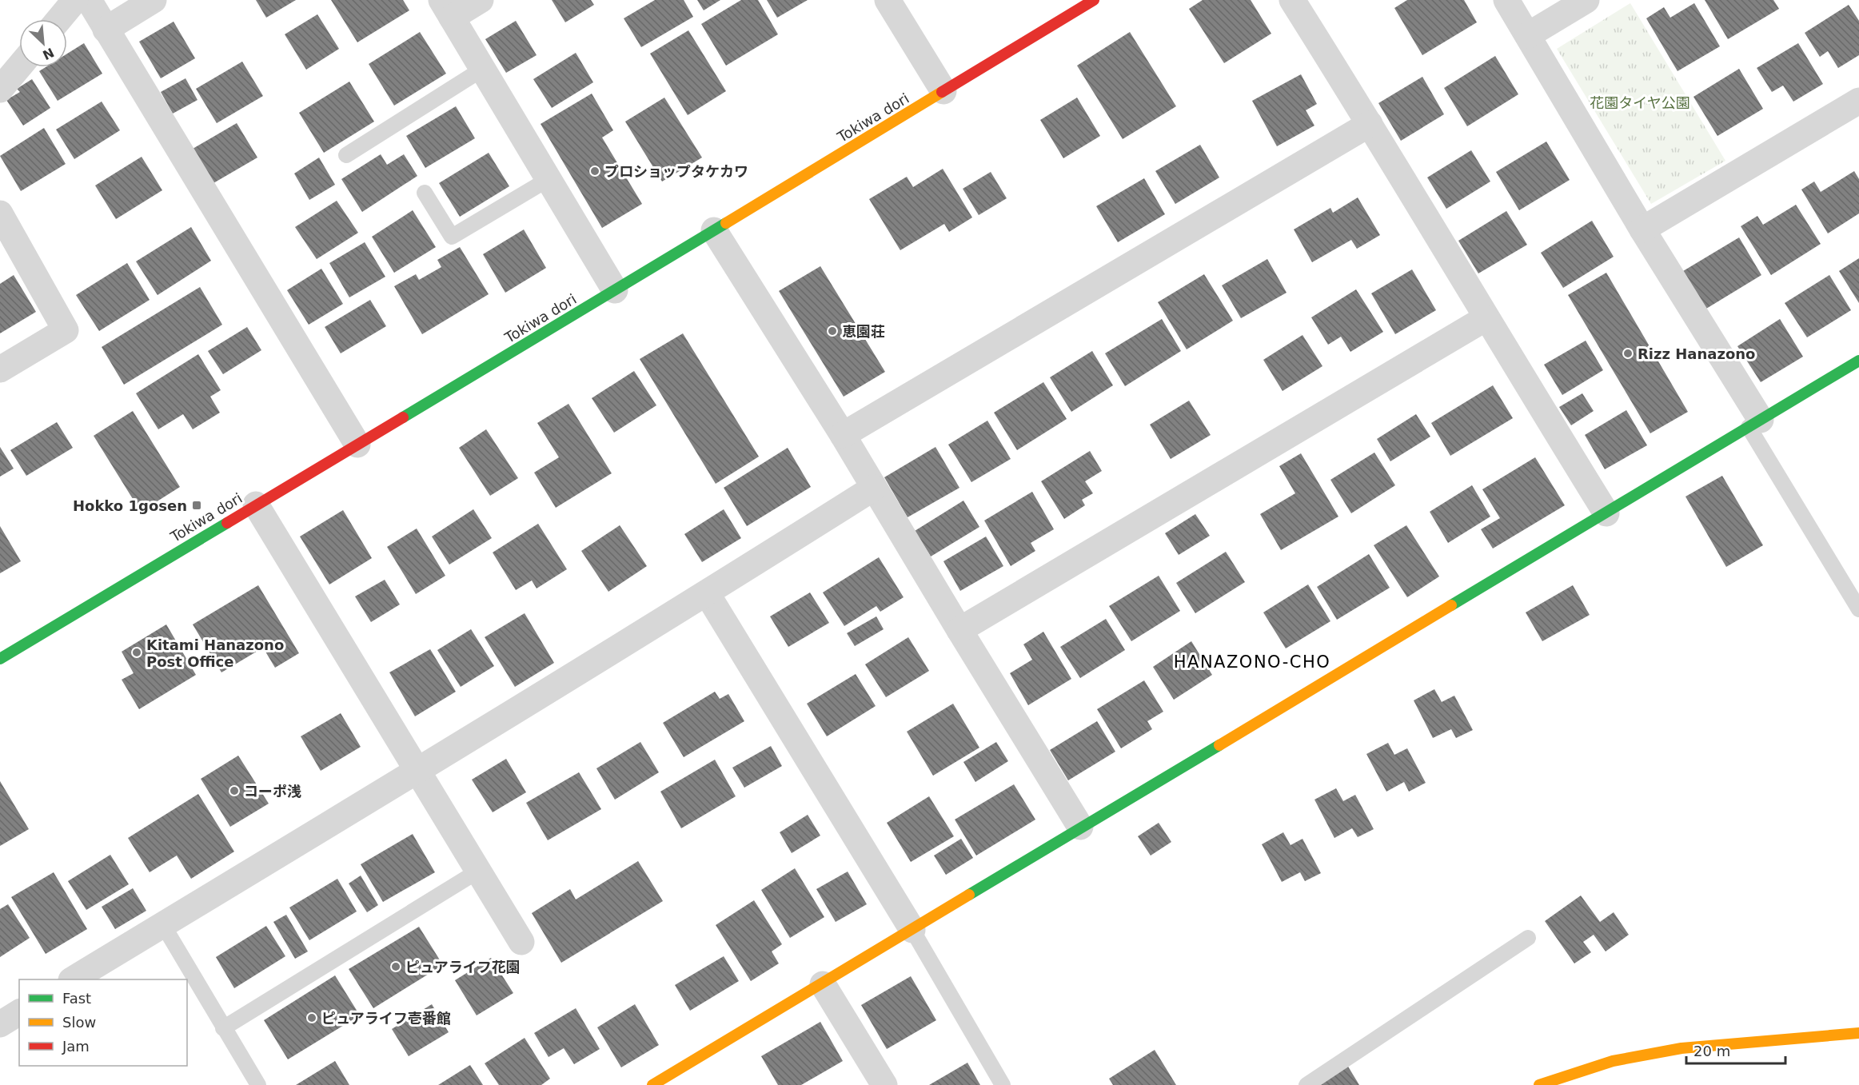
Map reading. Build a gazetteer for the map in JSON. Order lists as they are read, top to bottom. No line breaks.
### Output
{"streets":{"main road":["Tokiwa dori"]},"districts":["HANAZONO-CHO"],"parks":["花園タイヤ公園"],"places":{"other":["プロショップタケカワ","恵園荘","Rizz Hanazono","Kitami Hanazono Post Office","コーポ浅","ピュアライフ花園","ピュアライフ壱番館"],"transit":["Hokko 1gosen"]},"legend":["Fast","Slow","Jam"],"scale_bar":"20 m","north":"bottom right"}
